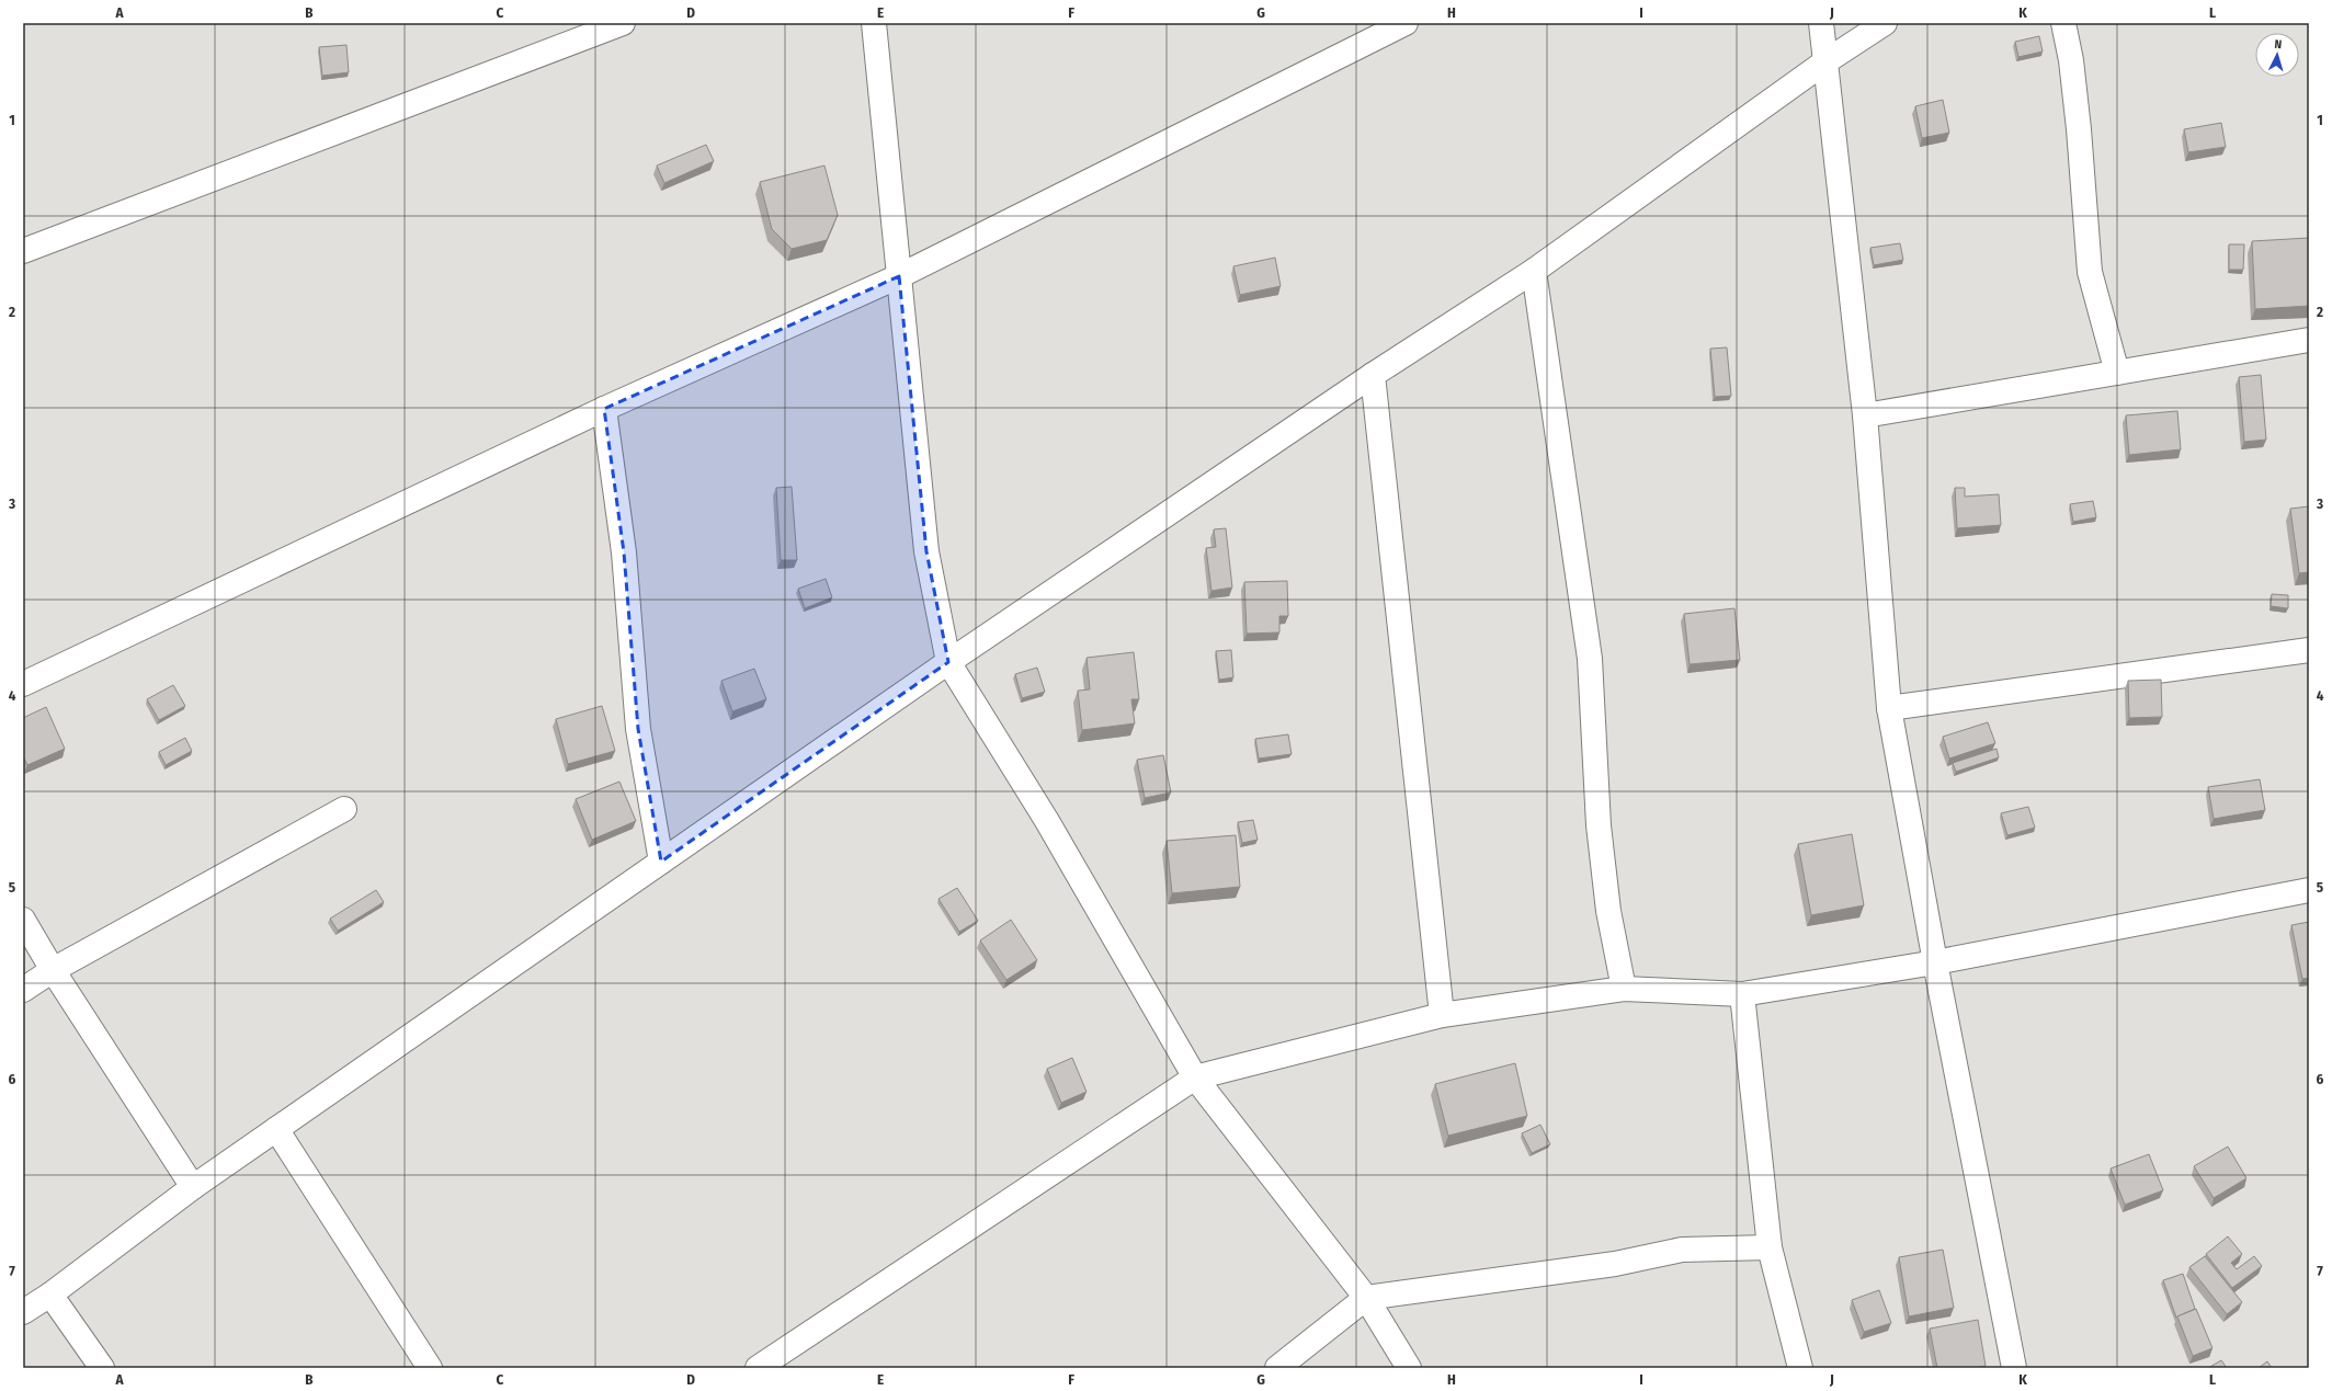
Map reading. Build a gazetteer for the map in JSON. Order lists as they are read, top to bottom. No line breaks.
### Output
{"north":"top","grid":{"columns":["A","B","C","D","E","F","G","H","I","J","K","L"],"rows":["1","2","3","4","5","6","7"]}}
